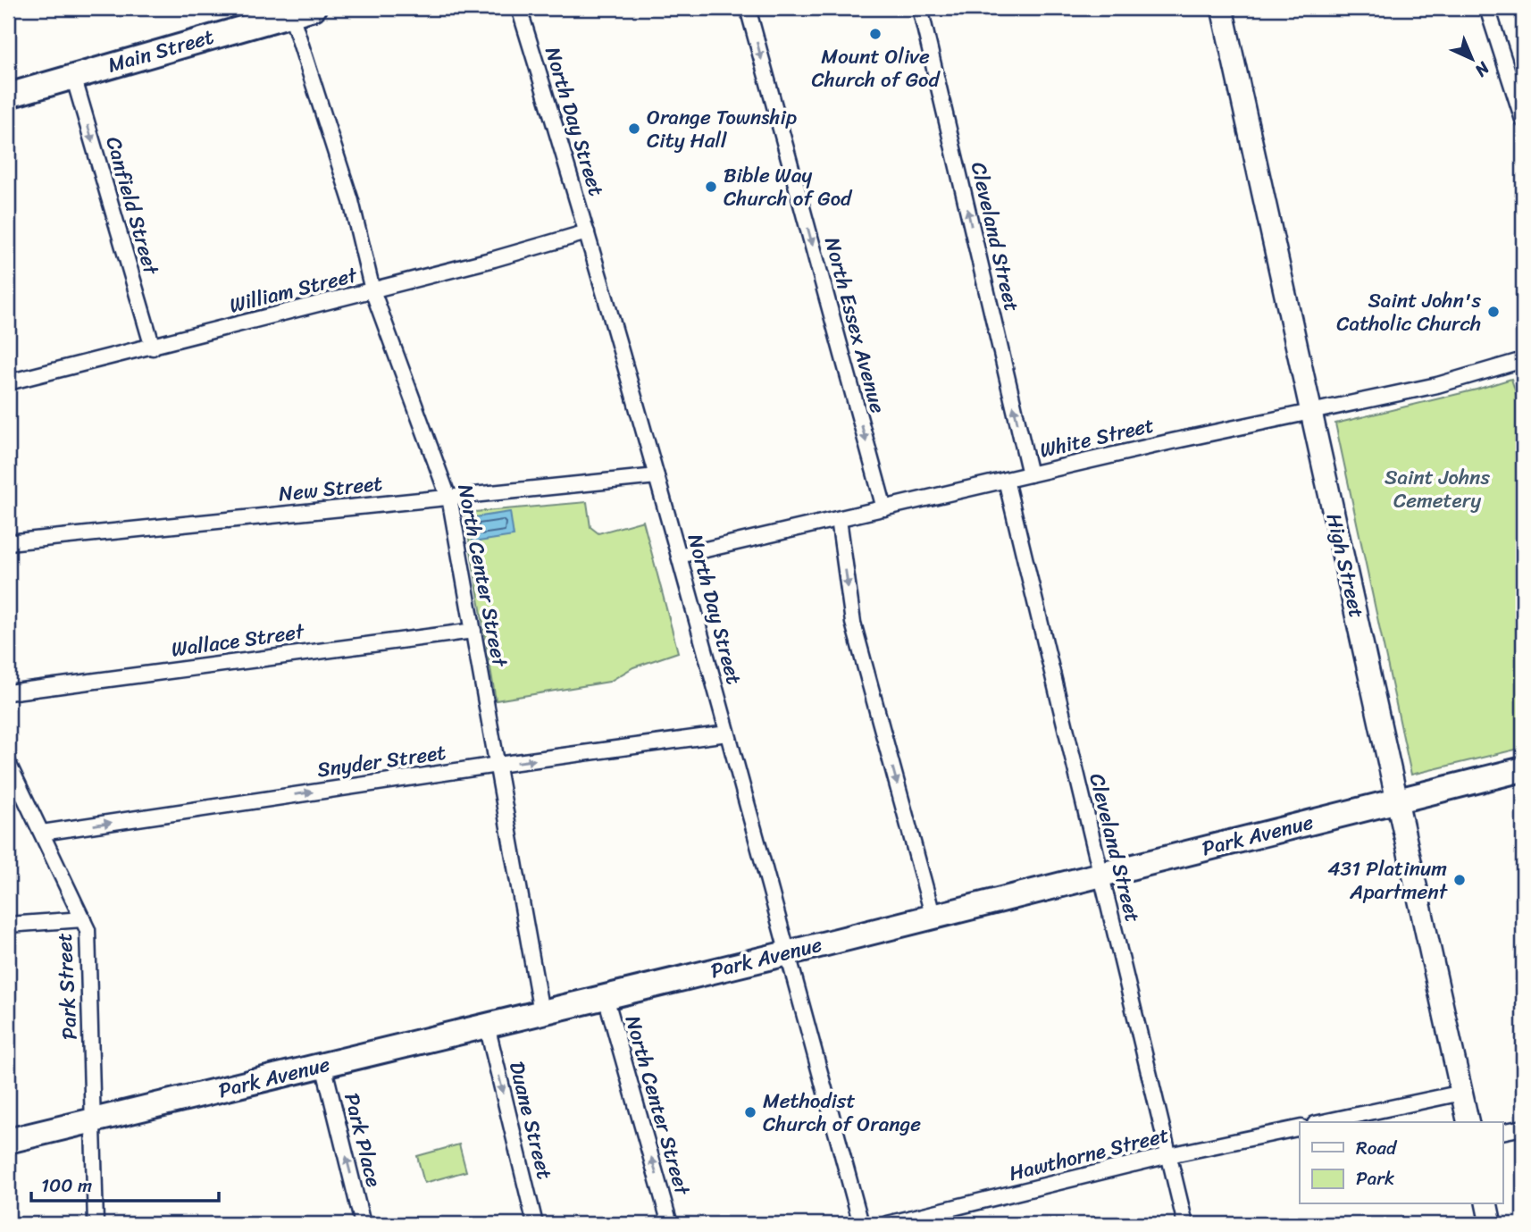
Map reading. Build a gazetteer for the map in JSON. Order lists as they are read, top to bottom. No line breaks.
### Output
{"streets":{"main road":["Main Street","High Street","Park Avenue"],"street":["North Day Street","Canfield Street","Cleveland Street","William Street","North Essex Avenue","White Street","New Street","North Center Street","Wallace Street","Snyder Street","Park Street","Duane Street","Park Place","Hawthorne Street"]},"crossings":[["Main Street","Canfield Street"],["Main Street","North Center Street"],["North Day Street","William Street"],["North Day Street","White Street"],["North Day Street","New Street"],["North Day Street","Snyder Street"],["North Day Street","Park Avenue"],["Canfield Street","William Street"],["Cleveland Street","White Street"],["Cleveland Street","Park Avenue"],["Cleveland Street","Hawthorne Street"],["William Street","North Center Street"],["North Essex Avenue","White Street"],["White Street","High Street"],["New Street","North Center Street"],["High Street","Park Avenue"],["North Center Street","Wallace Street"],["North Center Street","Snyder Street"],["North Center Street","Park Avenue"],["Snyder Street","Park Street"],["Park Avenue","Park Street"],["Park Avenue","Duane Street"],["Park Avenue","Park Place"]],"one_way":["Canfield Street","Cleveland Street","North Essex Avenue","Snyder Street","Duane Street","Park Place"],"parks":["Saint Johns Cemetery"],"places":["Mount Olive Church of God","Orange Township City Hall","Bible Way Church of God","Saint John's Catholic Church","431 Platinum Apartment","Methodist Church of Orange"],"legend":["Road","Park"],"scale_bar":"100 m","north":"bottom right"}
